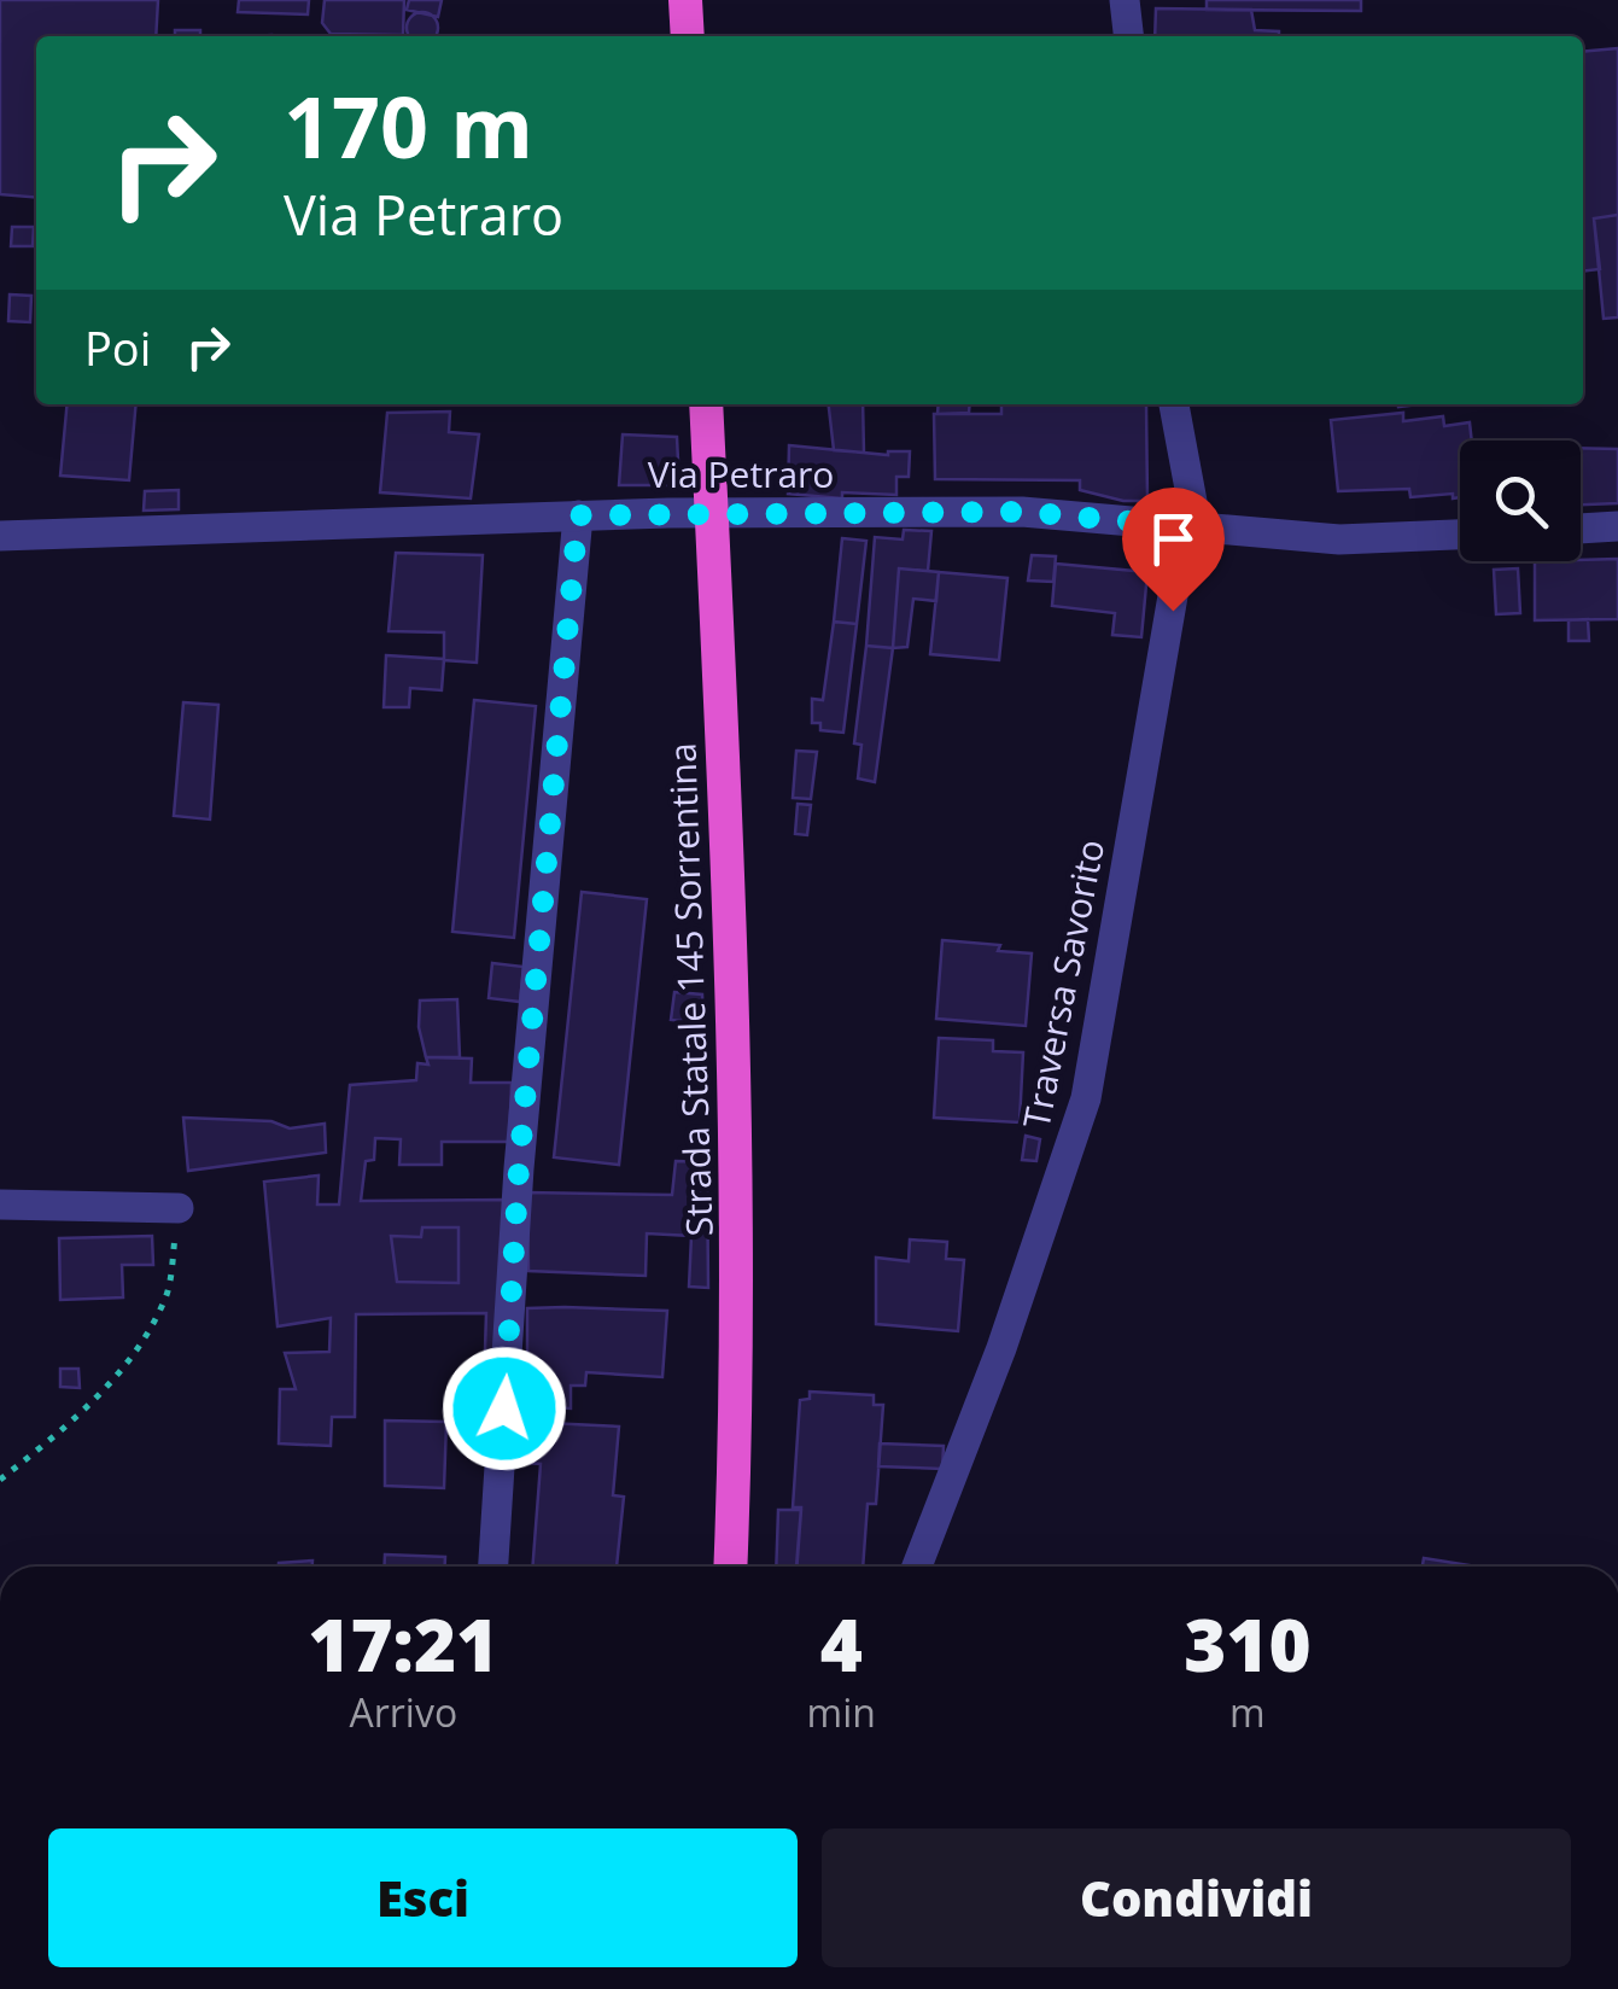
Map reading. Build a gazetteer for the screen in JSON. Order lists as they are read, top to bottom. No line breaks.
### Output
{"streets":{"highway":["Strada Statale 145 Sorrentina"],"street":["Via Petraro","Traversa Savorito"]},"crossings":[["Via Petraro","Traversa Savorito"]],"page":{"turn":["170 m","Via Petraro"],"then":"Poi","eta":["17:21","Arrivo","4","min","310","m"],"buttons":["Esci","Condividi"]}}
